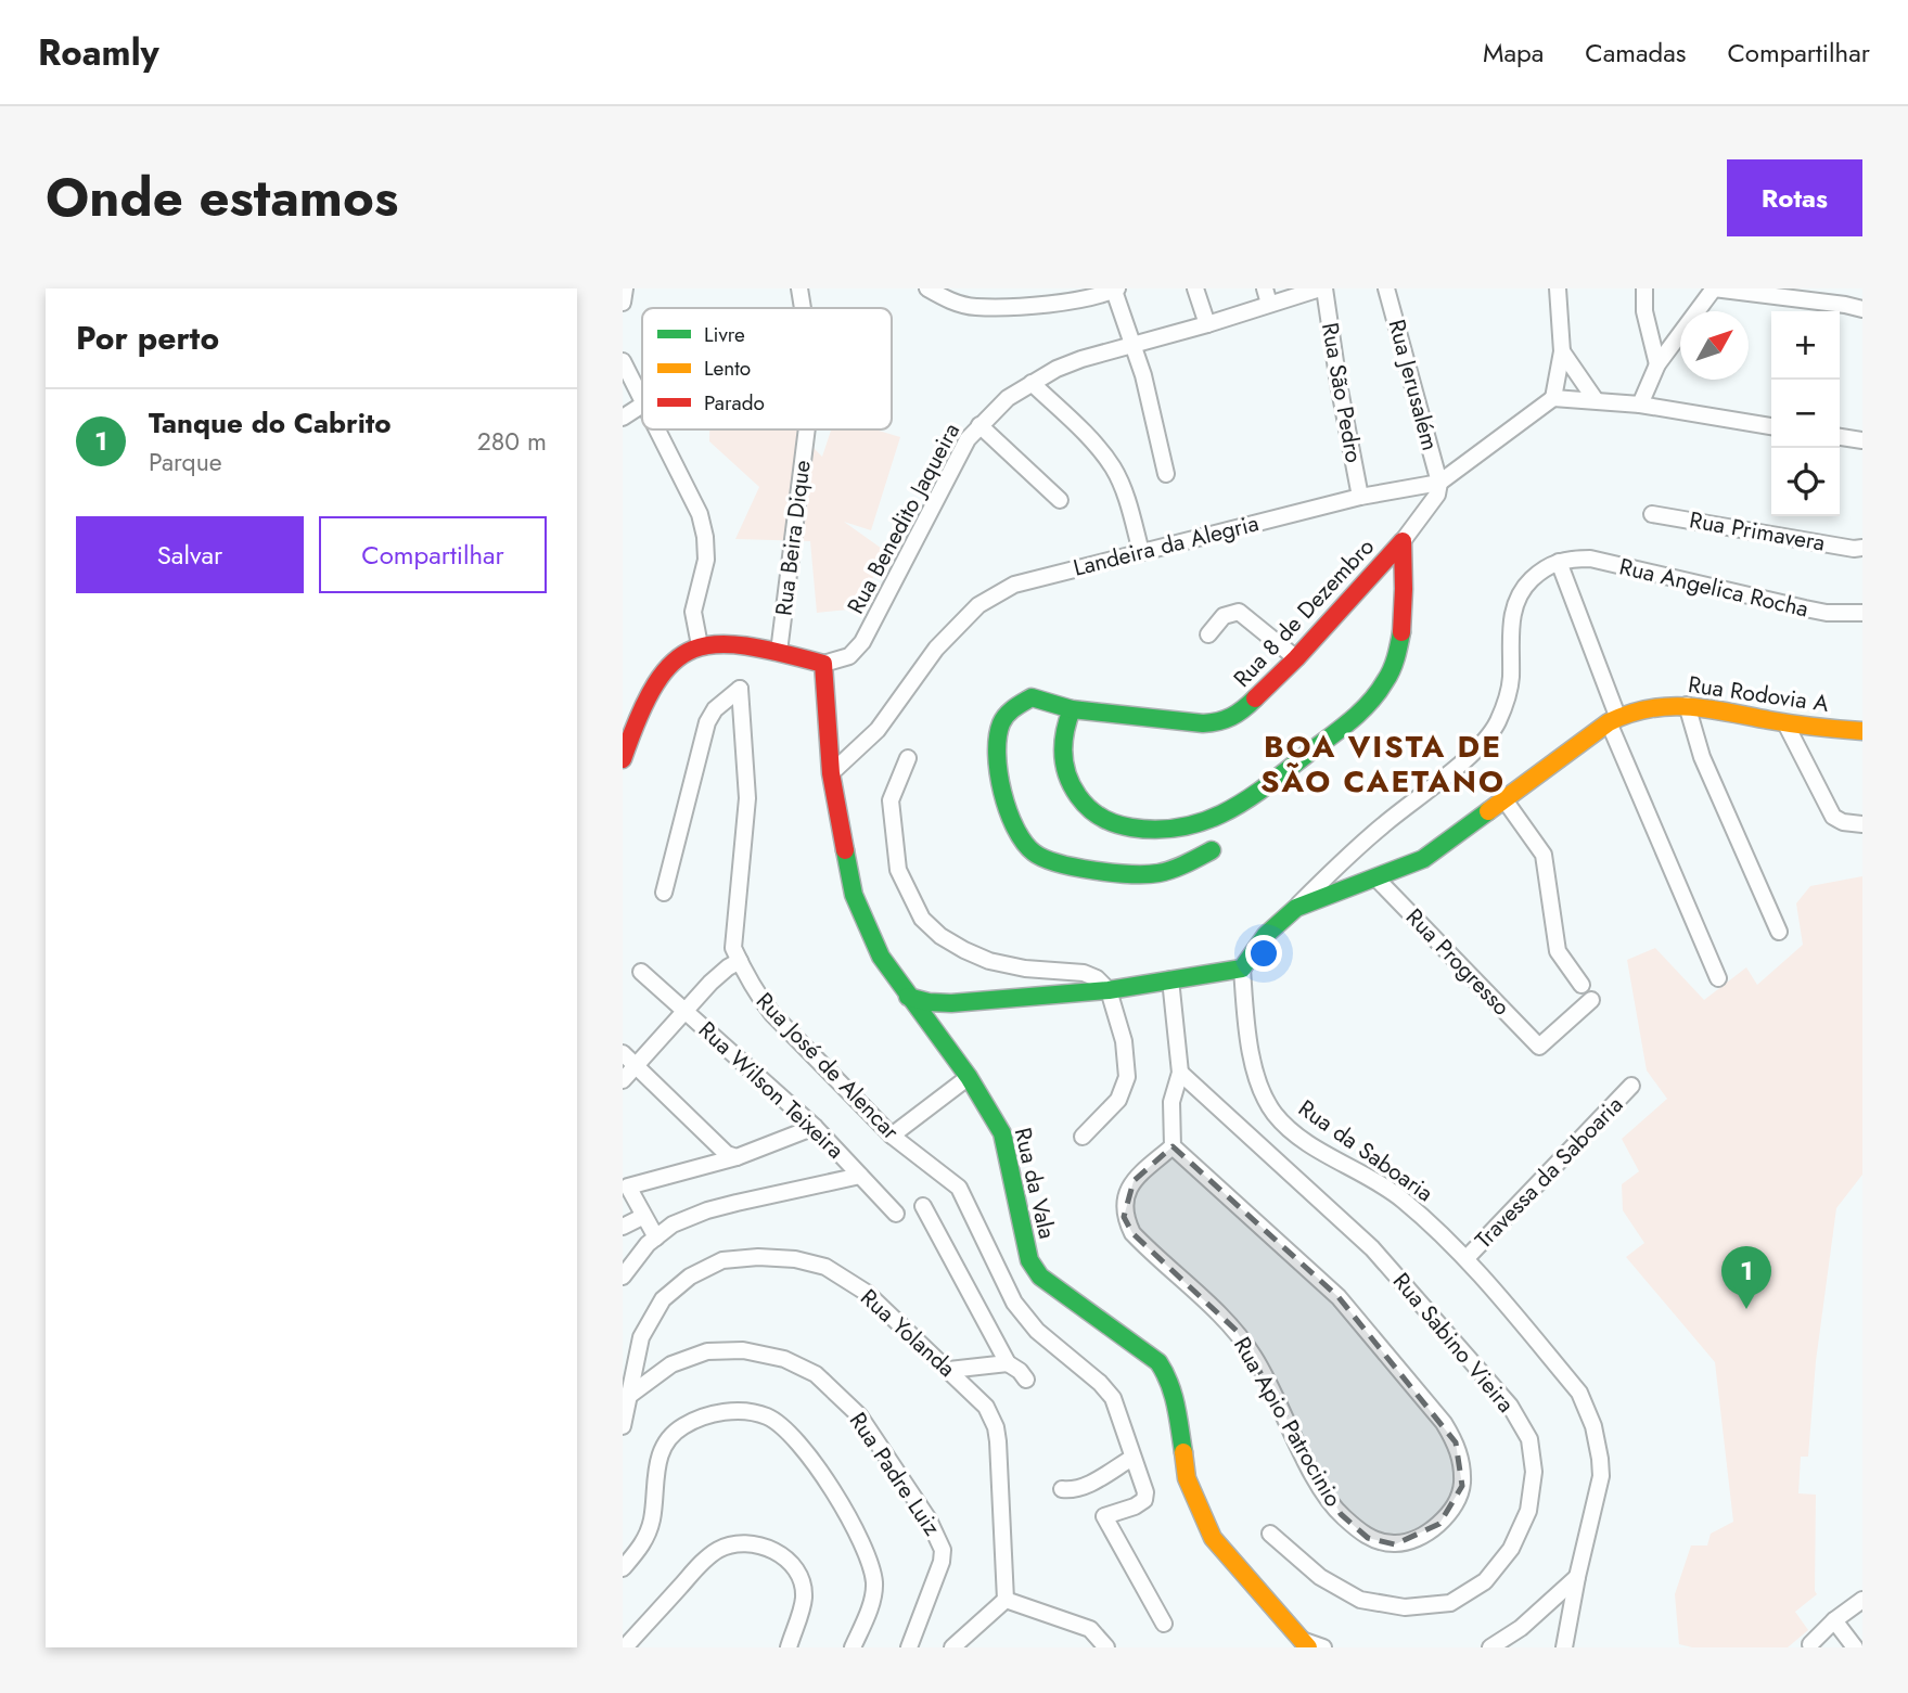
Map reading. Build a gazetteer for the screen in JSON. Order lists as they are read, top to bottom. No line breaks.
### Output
{"streets":{"street":["Rua Jerusalém","Rua São Pedro","Rua Benedito Jaqueira","Rua Primavera","Rua Beira Dique","Landeira da Alegria","Rua Angelica Rocha","Rua 8 de Dezembro","Rua Rodovia A","Rua Progresso","Rua José de Alencar","Rua Wilson Teixeira","Rua da Saboaria","Travessa da Saboaria","Rua da Vala","Rua Yolanda","Rua Sabino Vieira","Rua Apio Patrocinio","Rua Padre Luiz"]},"crossings":[["Rua Jerusalém","Landeira da Alegria"],["Rua Jerusalém","Rua 8 de Dezembro"],["Rua São Pedro","Rua Benedito Jaqueira"],["Rua São Pedro","Landeira da Alegria"],["Rua Benedito Jaqueira","Rua da Vala"],["Landeira da Alegria","Rua 8 de Dezembro"],["Landeira da Alegria","Rua da Vala"],["Rua Rodovia A","Rua Progresso"],["Rua da Saboaria","Travessa da Saboaria"],["Rua Yolanda","Rua Padre Luiz"]],"districts":["BOA VISTA DE SÃO CAETANO"],"legend":["Livre","Lento","Parado"],"north":"top right","page":{"header":"Roamly","nav":["Mapa","Camadas","Compartilhar"],"title":"Onde estamos","buttons":["Rotas",["Salvar","Compartilhar"]],"heading":"Por perto","map_buttons":["+","−"],"list":[{"mark":"1","name":"Tanque do Cabrito","note":"Parque","value":"280 m"}],"pins":"1"}}
